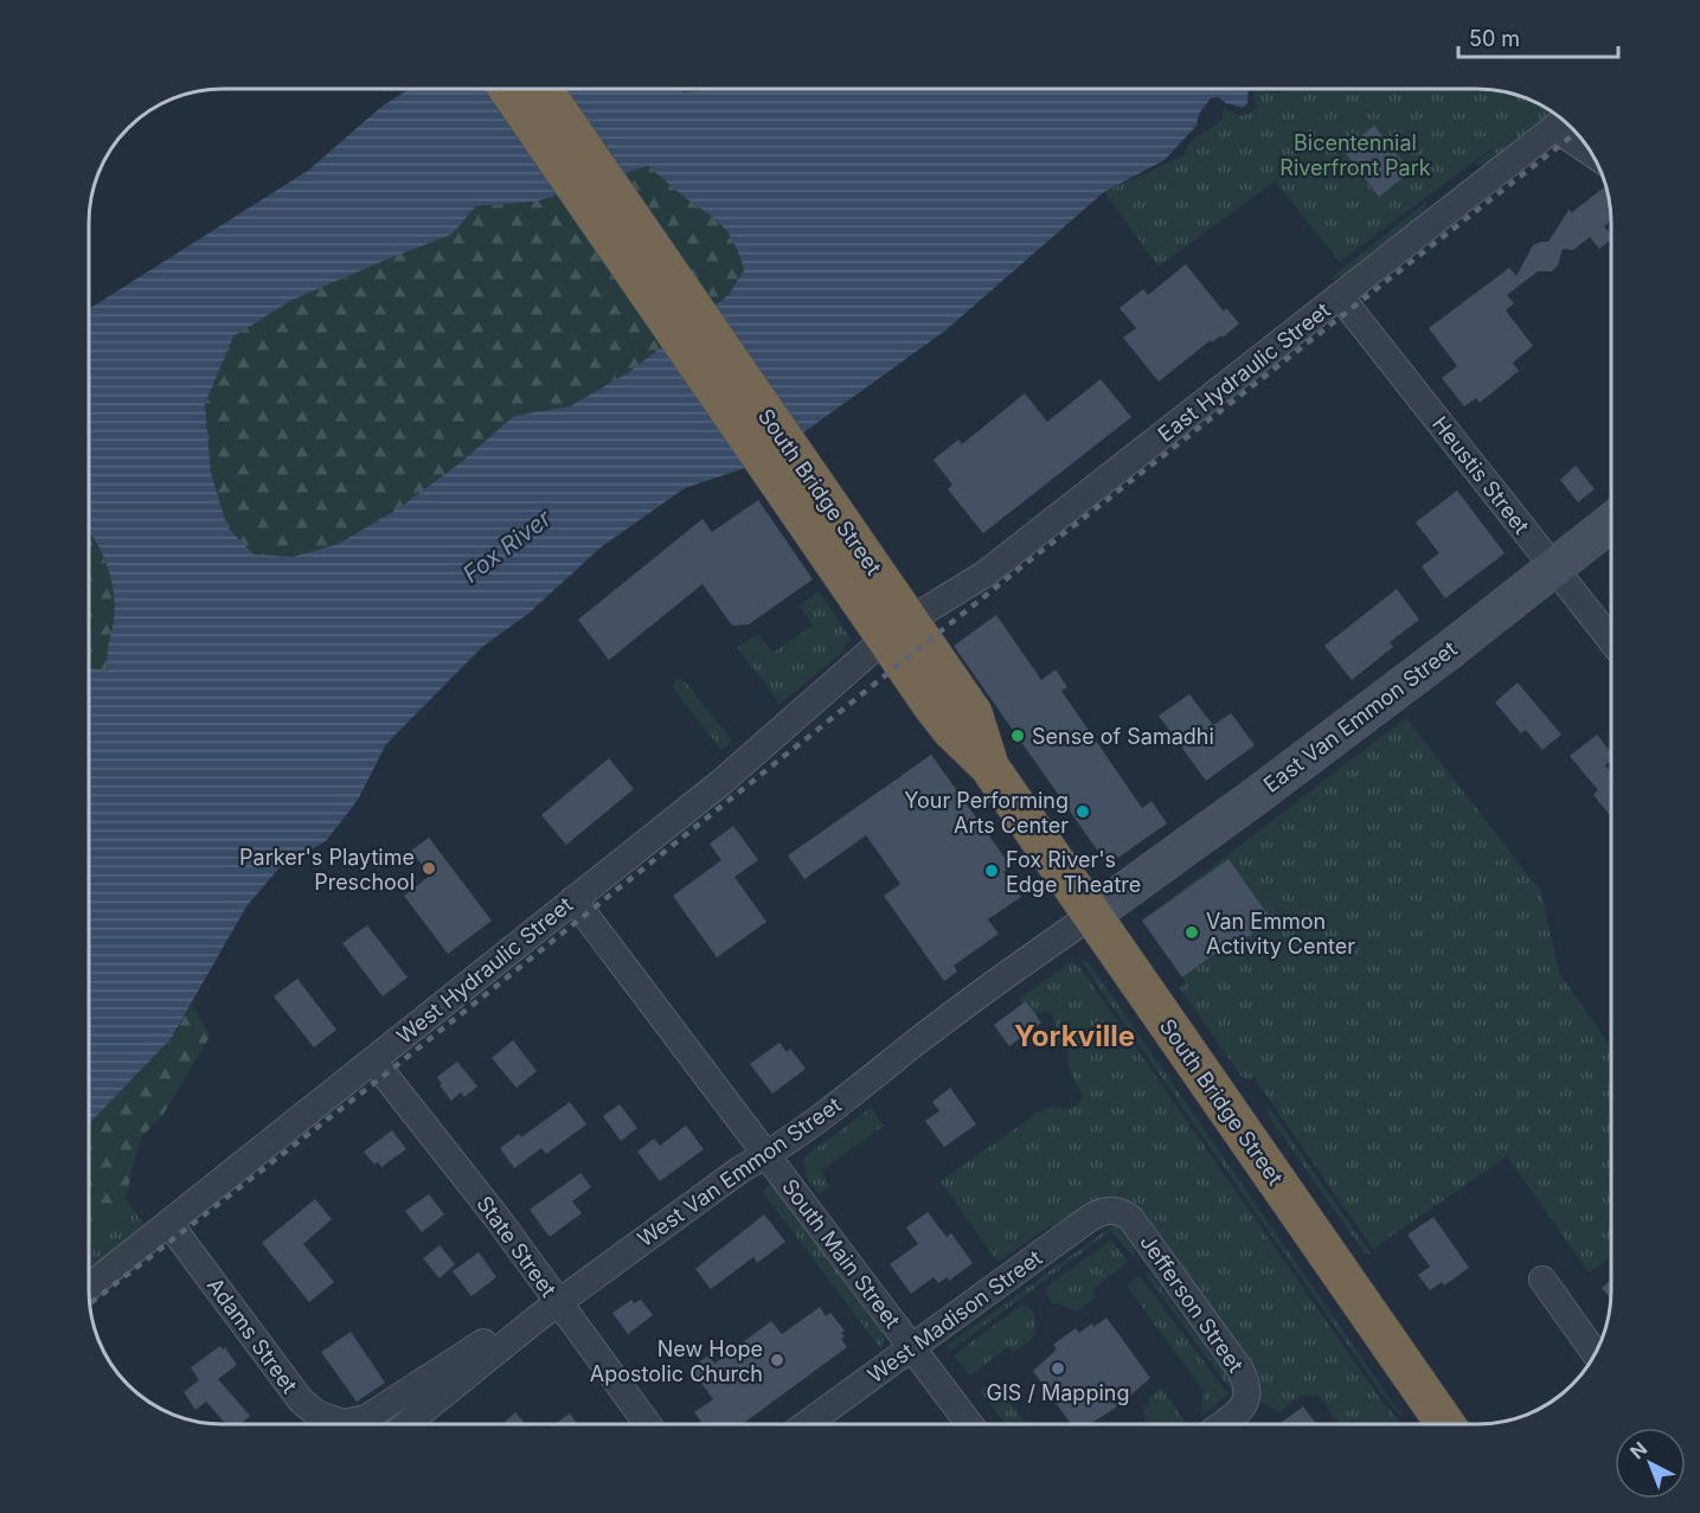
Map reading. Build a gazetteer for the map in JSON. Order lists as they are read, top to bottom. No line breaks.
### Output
{"streets":{"highway":["South Bridge Street"],"street":["East Hydraulic Street","Heustis Street","East Van Emmon Street","West Hydraulic Street","West Van Emmon Street","State Street","South Main Street","Jefferson Street","West Madison Street","Adams Street"]},"crossings":[["East Hydraulic Street","Heustis Street"],["East Hydraulic Street","South Bridge Street"],["East Hydraulic Street","West Hydraulic Street"],["Heustis Street","East Van Emmon Street"],["South Bridge Street","East Van Emmon Street"],["South Bridge Street","West Hydraulic Street"],["South Bridge Street","West Van Emmon Street"],["East Van Emmon Street","West Van Emmon Street"],["West Hydraulic Street","State Street"],["West Hydraulic Street","South Main Street"],["West Hydraulic Street","Adams Street"],["West Van Emmon Street","State Street"],["West Van Emmon Street","South Main Street"],["West Van Emmon Street","Adams Street"],["State Street","Adams Street"],["South Main Street","West Madison Street"],["Jefferson Street","West Madison Street"]],"districts":["Yorkville"],"water":["Fox River"],"parks":["Bicentennial Riverfront Park"],"places":["Sense of Samadhi","Your Performing Arts Center","Parker's Playtime Preschool","Fox River's Edge Theatre","Van Emmon Activity Center","New Hope Apostolic Church","GIS / Mapping"],"scale_bar":"50 m","north":"top left"}
